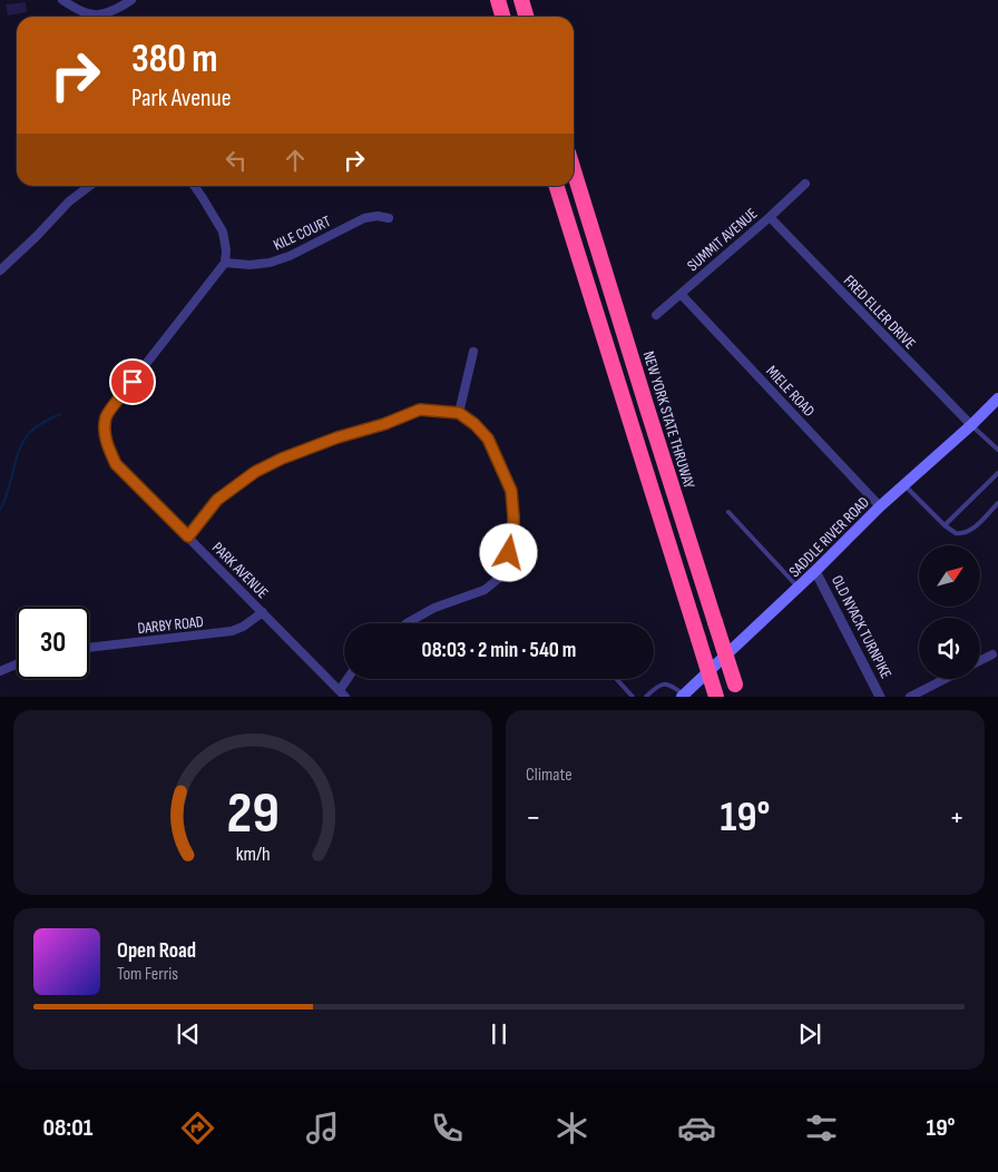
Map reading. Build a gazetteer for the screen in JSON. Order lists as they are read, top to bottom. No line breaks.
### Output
{"streets":{"highway":["NEW YORK STATE THRUWAY"],"main road":["SADDLE RIVER ROAD"],"street":["KILE COURT","SUMMIT AVENUE","FRED ELLER DRIVE","MIELE ROAD","PARK AVENUE","DARBY ROAD","OLD NYACK TURNPIKE"]},"crossings":[["KILE COURT","PARK AVENUE"],["SUMMIT AVENUE","FRED ELLER DRIVE"],["SUMMIT AVENUE","MIELE ROAD"],["FRED ELLER DRIVE","SADDLE RIVER ROAD"],["MIELE ROAD","SADDLE RIVER ROAD"],["SADDLE RIVER ROAD","OLD NYACK TURNPIKE"],["PARK AVENUE","DARBY ROAD"]],"north":"top right","page":{"turn":["380 m","Park Avenue"],"limit":"30","trip":"08:03 · 2 min · 540 m","tile":"Climate","heat":["−","19°","+"],"song":["Open Road","Tom Ferris"],"tabs":["08:01","19°"],"gauge":["29","km/h"]}}
